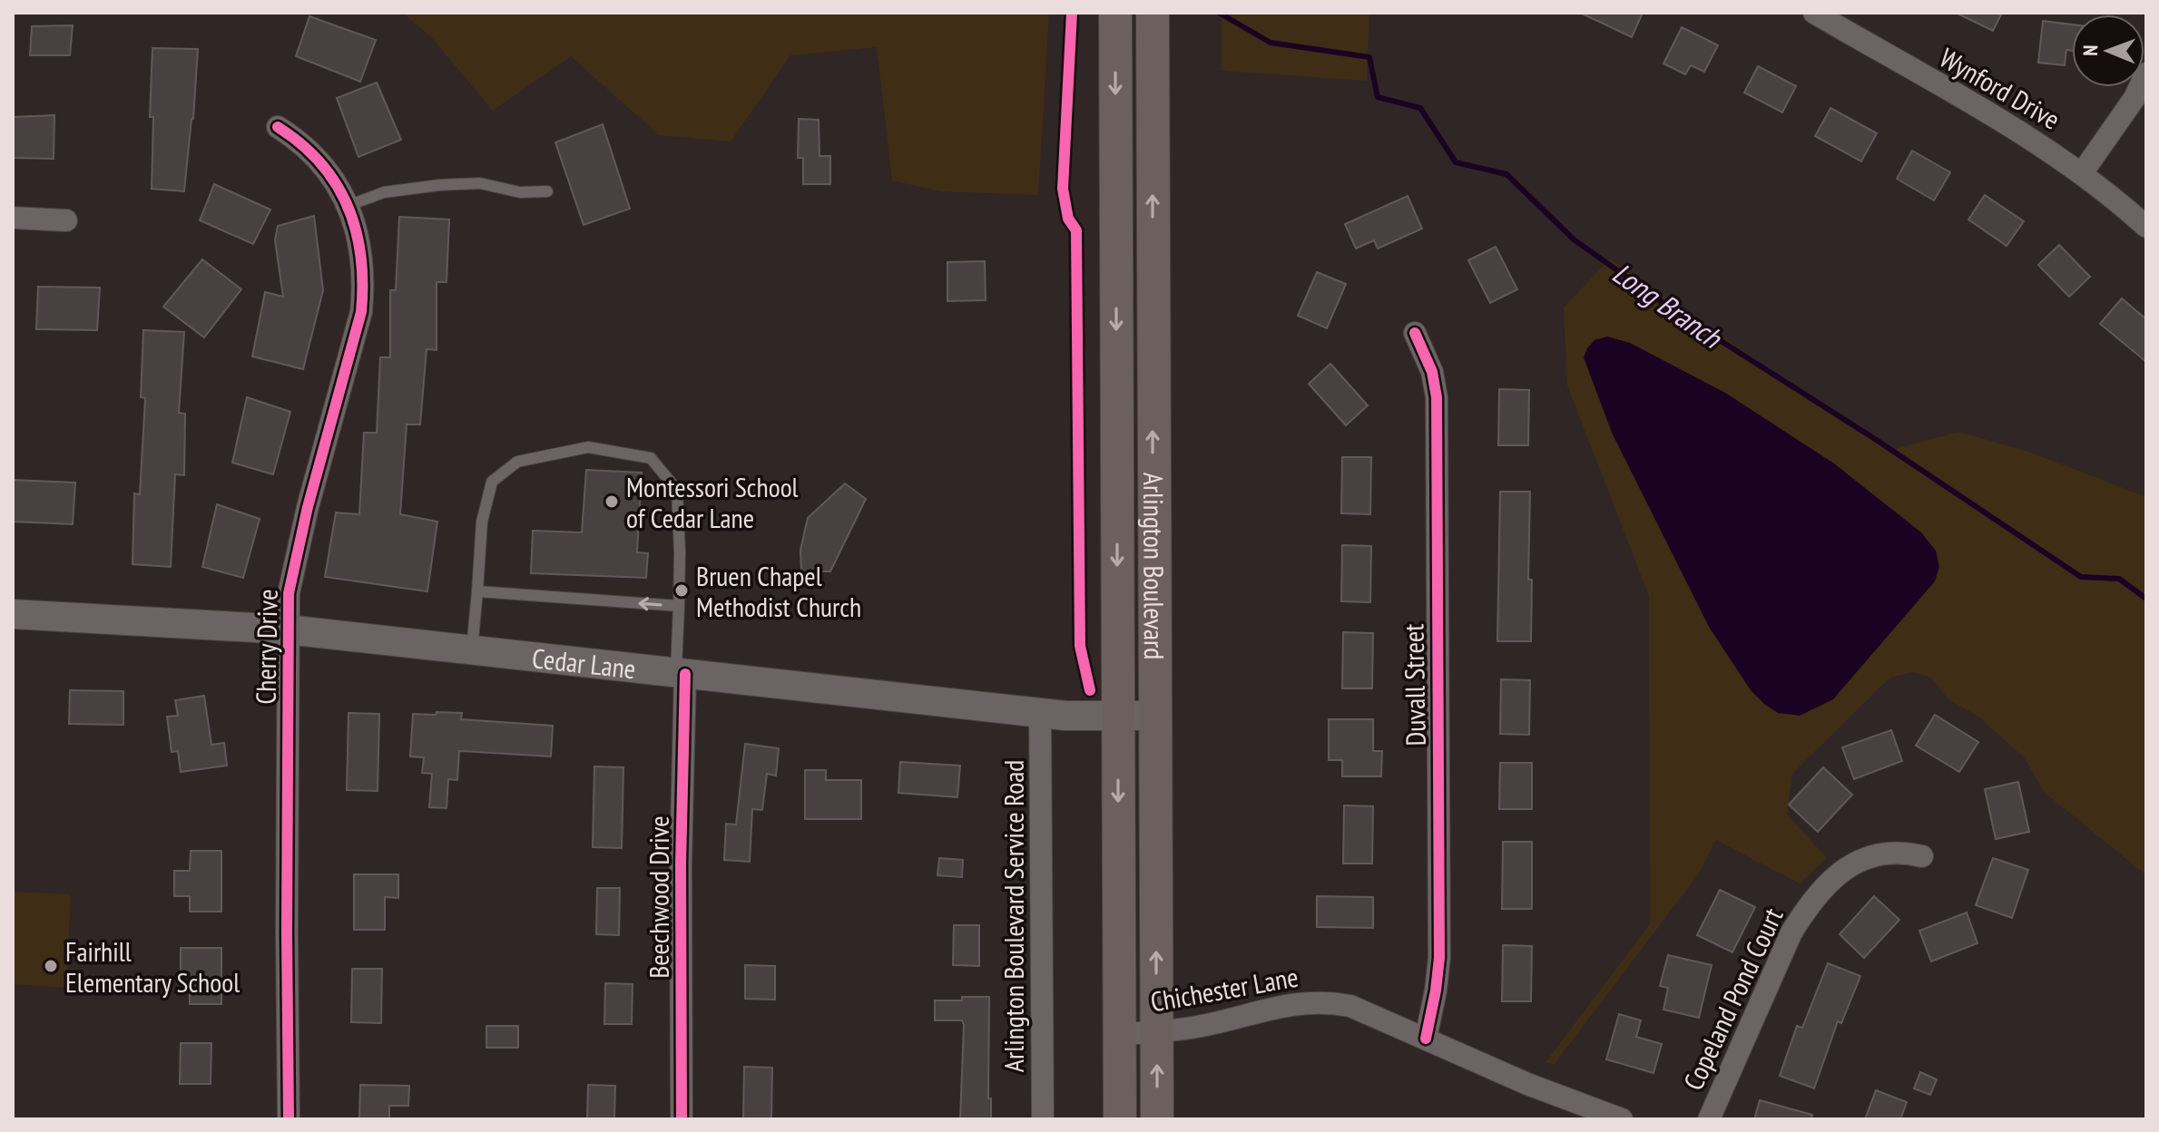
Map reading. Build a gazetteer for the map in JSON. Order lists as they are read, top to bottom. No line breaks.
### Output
{"streets":{"main road":["Arlington Boulevard","Cedar Lane"],"street":["Wynford Drive","Cherry Drive","Duvall Street","Beechwood Drive","Arlington Boulevard Service Road","Chichester Lane","Copeland Pond Court"]},"crossings":[["Arlington Boulevard","Cedar Lane"],["Arlington Boulevard","Chichester Lane"],["Cherry Drive","Cedar Lane"],["Cedar Lane","Beechwood Drive"],["Cedar Lane","Arlington Boulevard Service Road"],["Duvall Street","Chichester Lane"]],"water":["Long Branch"],"places":["Montessori School of Cedar Lane","Bruen Chapel Methodist Church","Fairhill Elementary School"],"north":"left"}
